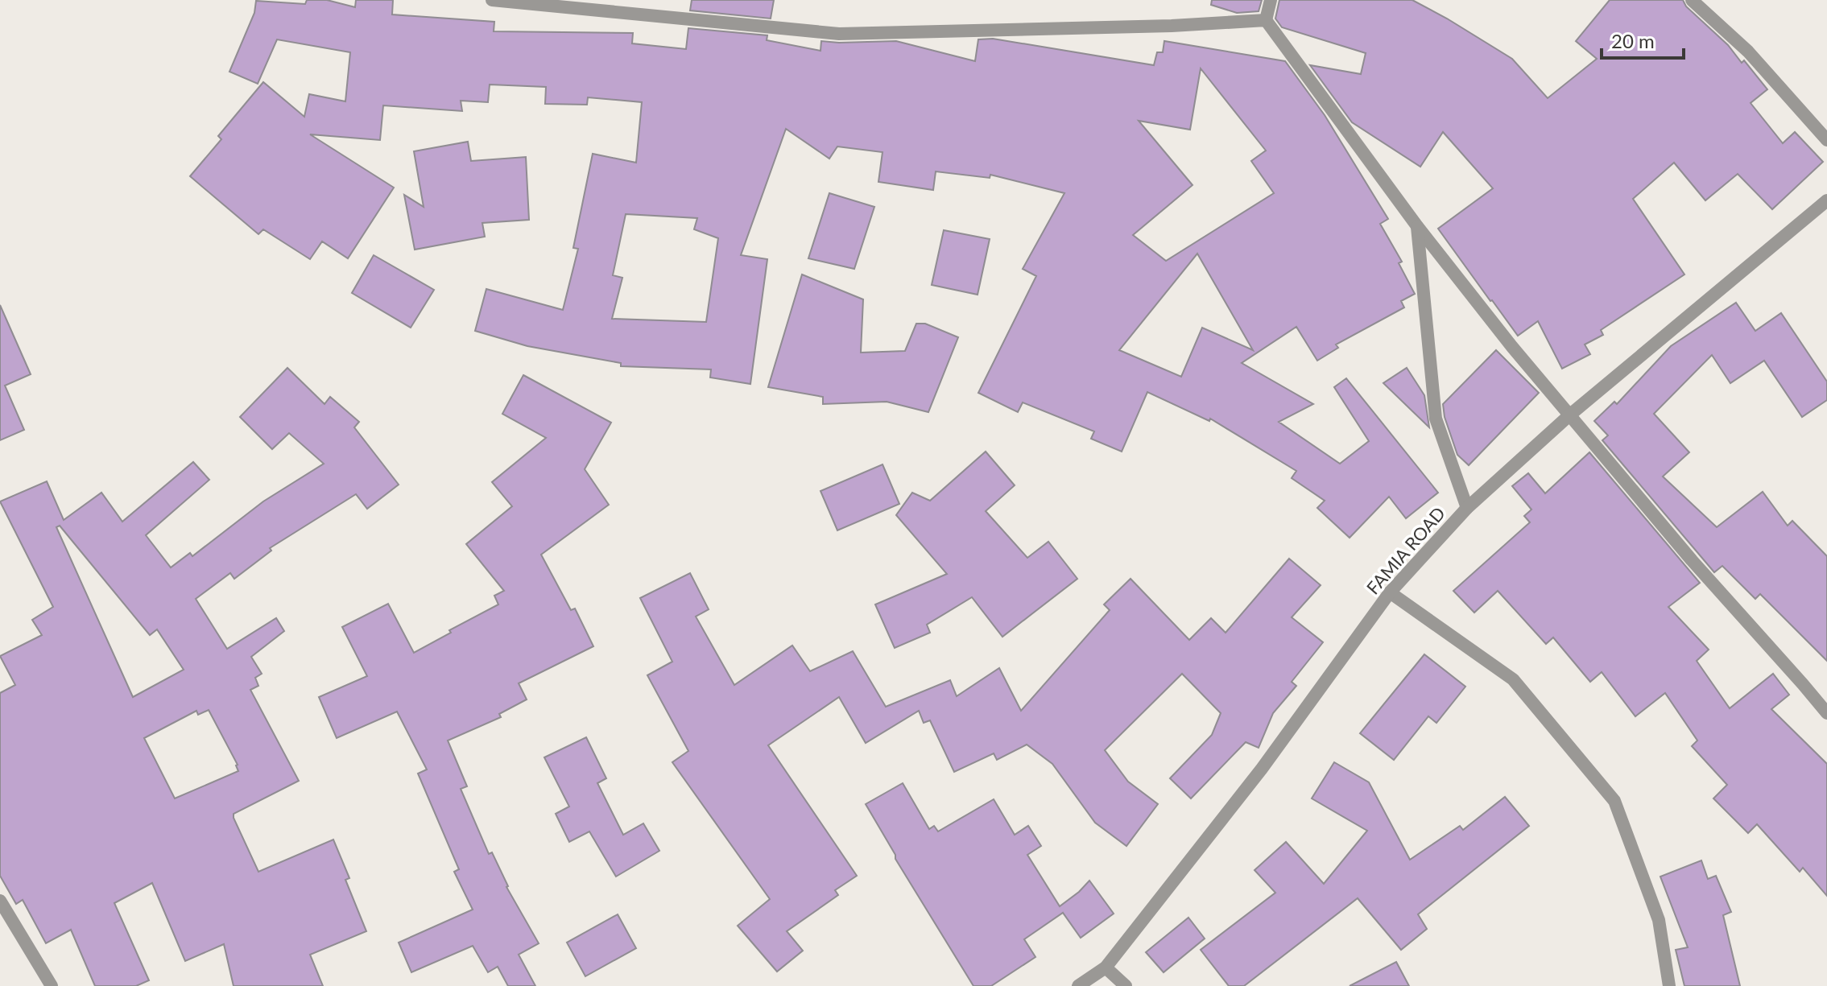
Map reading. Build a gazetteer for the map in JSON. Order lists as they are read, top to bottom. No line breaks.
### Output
{"streets":{"street":["FAMIA ROAD"]},"scale_bar":"20 m"}
